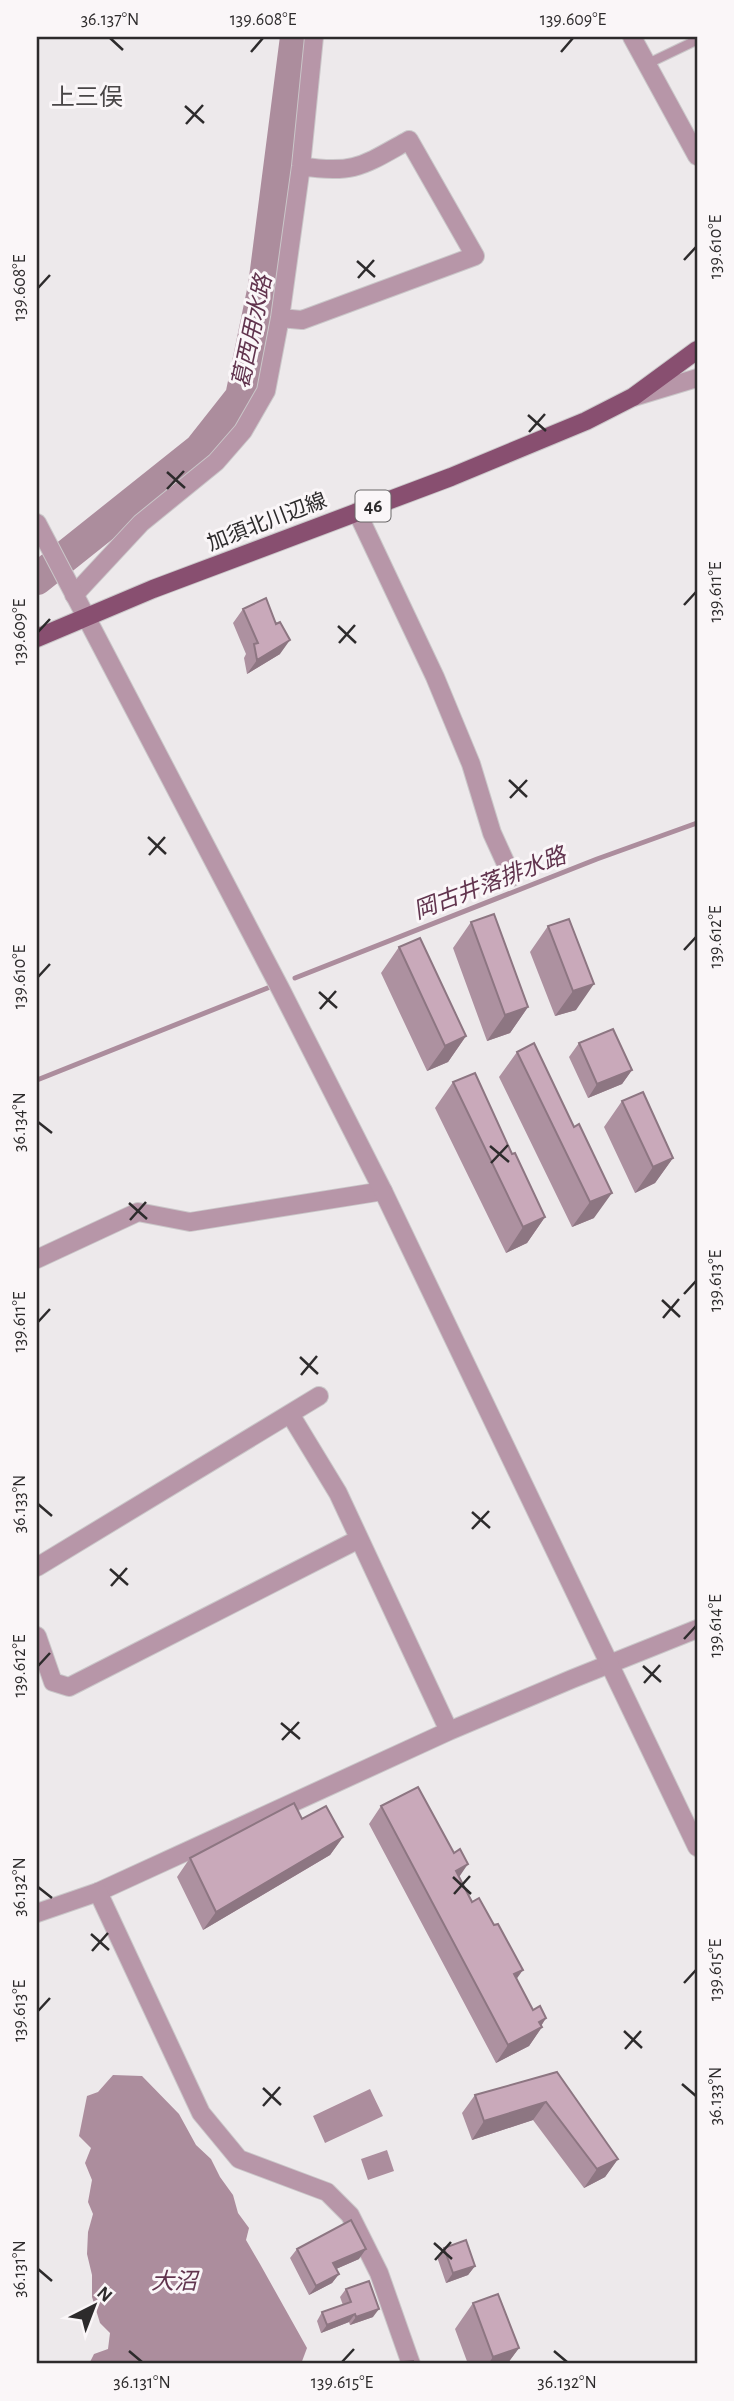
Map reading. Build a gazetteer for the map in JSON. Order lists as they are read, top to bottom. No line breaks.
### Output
{"streets":{"main road":["46","加須北川辺線"]},"districts":["上三俣"],"water":["葛西用水路","岡古井落排水路","大沼"],"north":"top right","coordinates":["36.137°N","139.608°E","139.609°E","139.610°E","139.611°E","139.612°E","36.134°N","139.613°E","36.133°N","139.614°E","36.132°N","139.615°E","36.131°N"]}
